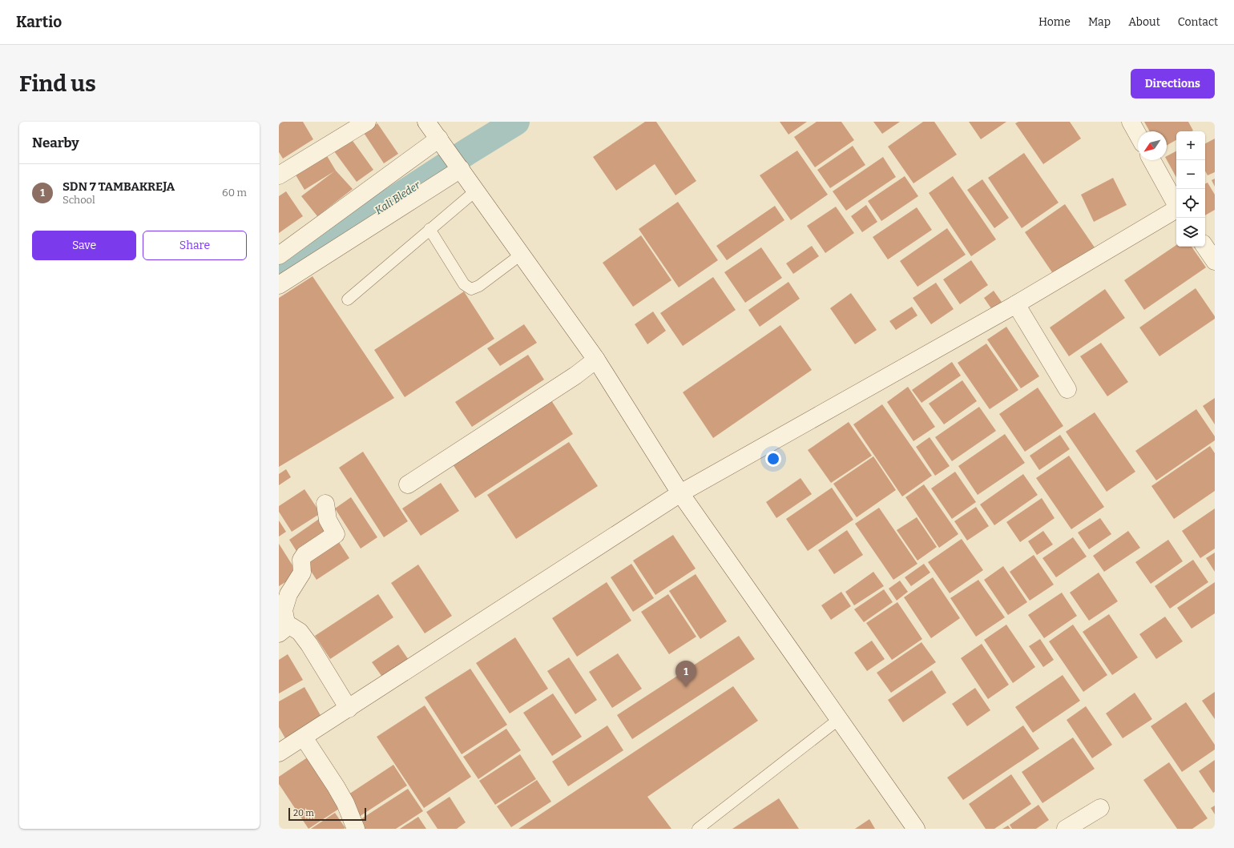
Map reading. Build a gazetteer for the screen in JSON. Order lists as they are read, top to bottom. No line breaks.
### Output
{"water":["Kali Bleder"],"scale_bar":"20 m","north":"bottom left","page":{"header":"Kartio","nav":["Home","Map","About","Contact"],"buttons":["Directions",["Save","Share"]],"title":"Find us","heading":"Nearby","map_buttons":["+","−"],"list":[{"mark":"1","name":"SDN 7 TAMBAKREJA","note":"School","value":"60 m"}],"pins":"1","scale":"20 m"}}
